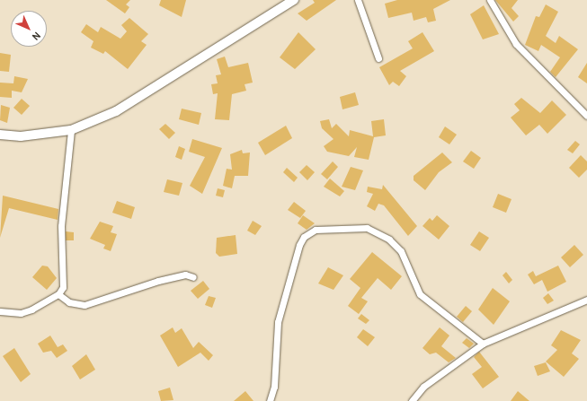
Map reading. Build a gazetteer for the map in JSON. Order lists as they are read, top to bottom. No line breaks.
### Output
{"north":"bottom right"}
